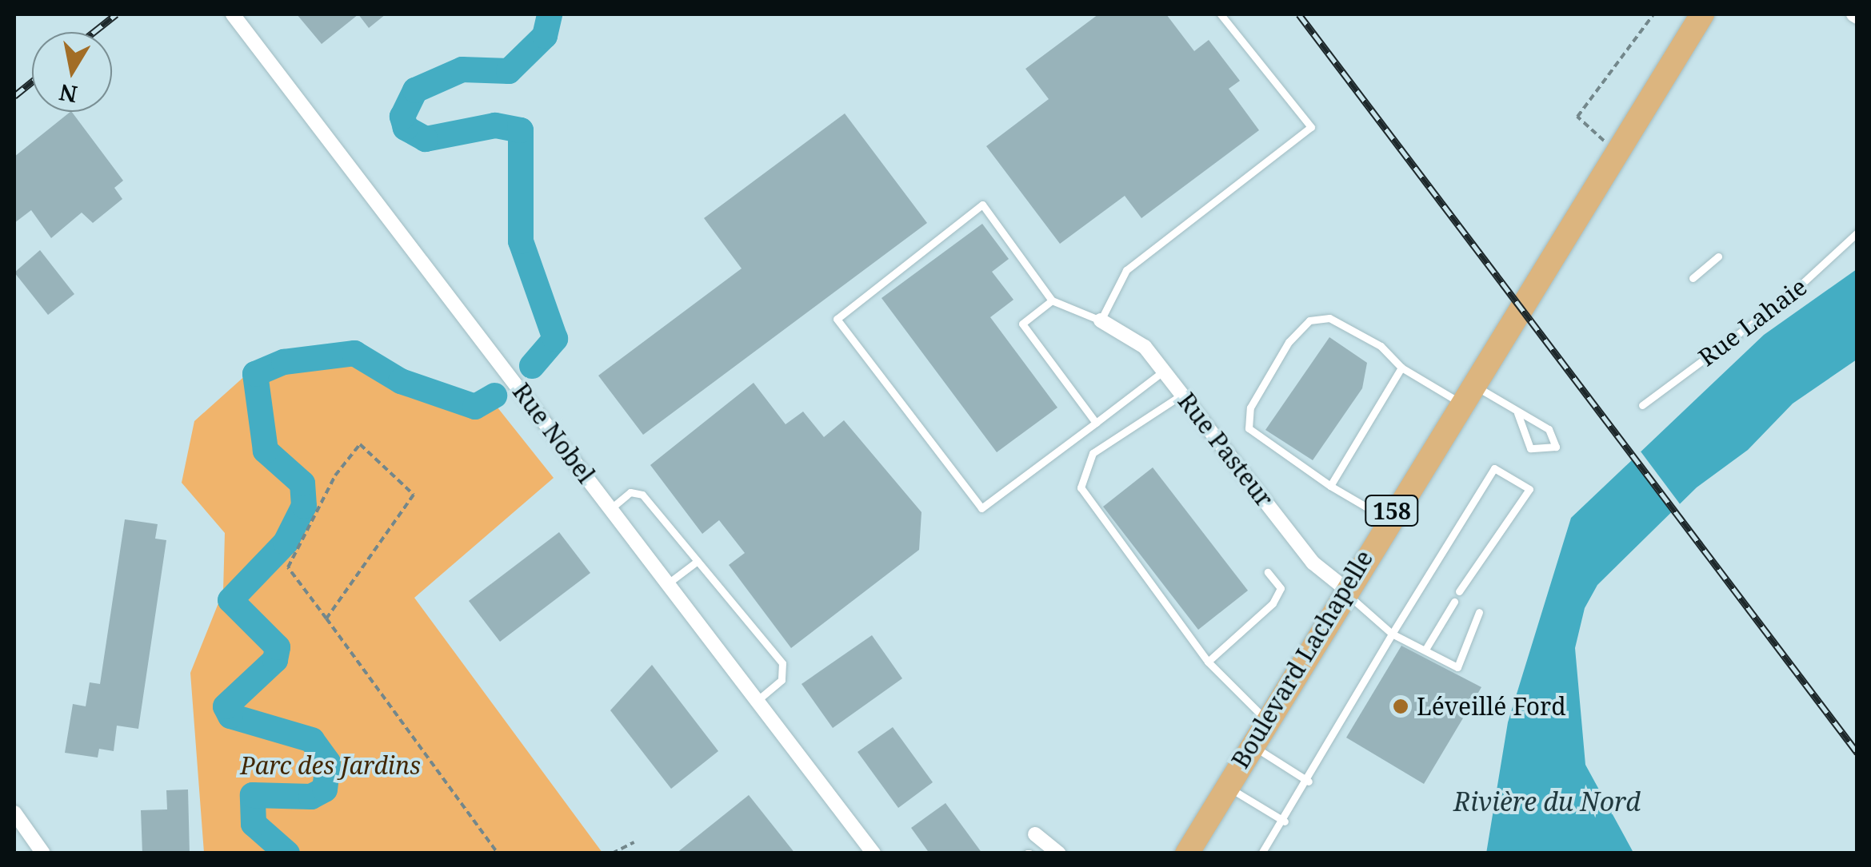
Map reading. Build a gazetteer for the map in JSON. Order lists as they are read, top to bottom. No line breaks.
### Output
{"streets":{"main road":["158","Boulevard Lachapelle"],"street":["Rue Nobel","Rue Pasteur"],"lane":["Rue Lahaie"]},"crossings":[["Rue Pasteur","Boulevard Lachapelle"],["158","Boulevard Lachapelle"]],"water":["Rivière du Nord"],"parks":["Parc des Jardins"],"places":["Léveillé Ford"],"north":"bottom"}
